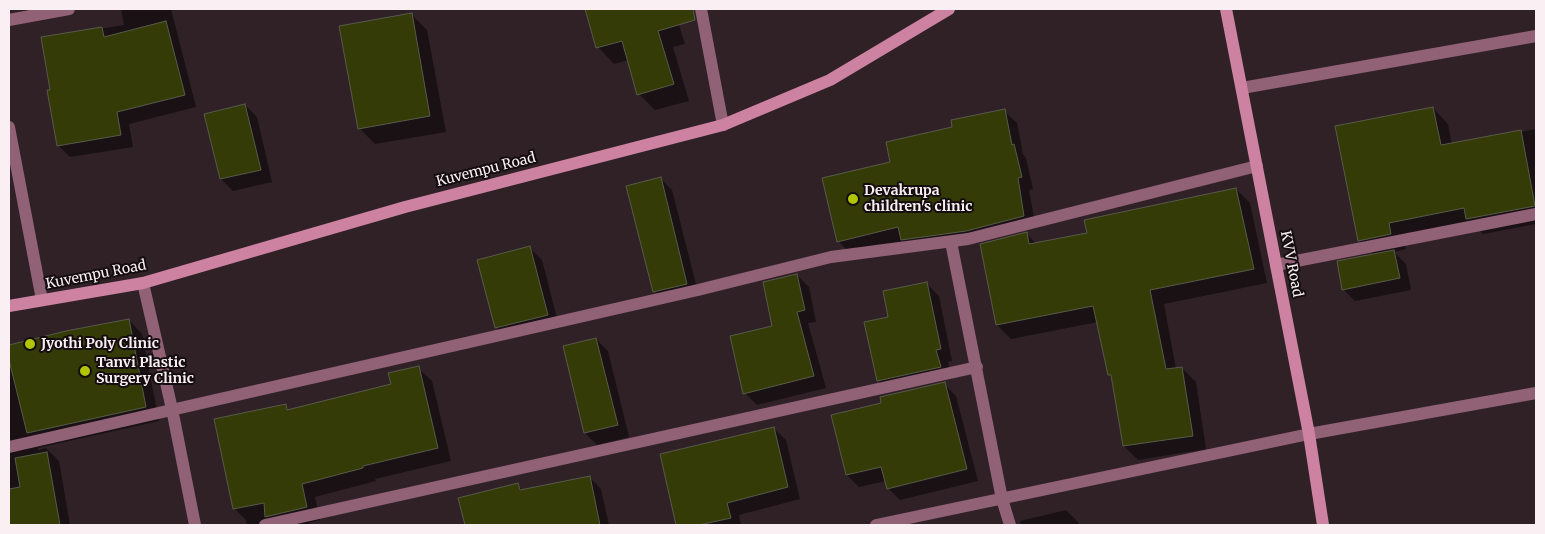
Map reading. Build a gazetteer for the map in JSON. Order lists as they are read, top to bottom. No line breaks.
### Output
{"streets":{"main road":["Kuvempu Road","KVV Road"]},"places":["Devakrupa children's clinic","Jyothi Poly Clinic","Tanvi Plastic Surgery Clinic"]}
